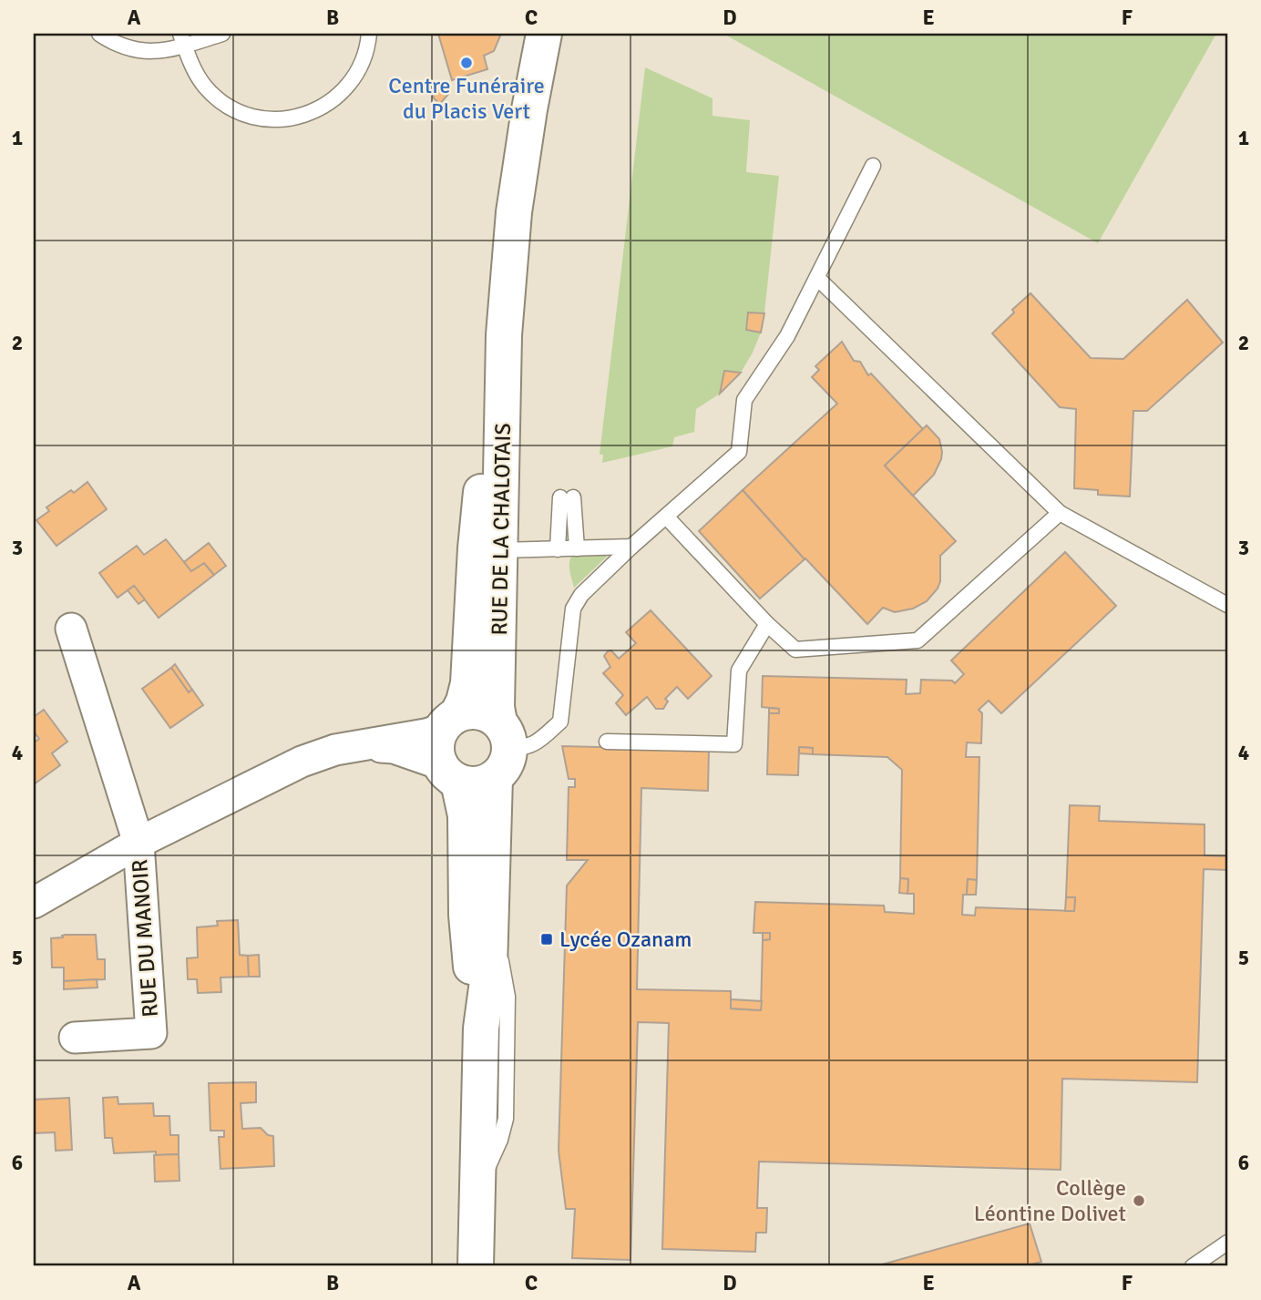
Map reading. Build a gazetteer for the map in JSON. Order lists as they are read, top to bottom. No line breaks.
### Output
{"streets":{"main road":["RUE DE LA CHALOTAIS"],"street":["RUE DU MANOIR"]},"crossings":[["RUE DE LA CHALOTAIS","RUE DU MANOIR"]],"places":{"other":["Centre Funéraire du Placis Vert","Collège Léontine Dolivet"],"transit":["Lycée Ozanam"]},"grid":{"columns":["A","B","C","D","E","F"],"rows":["1","2","3","4","5","6"]}}
